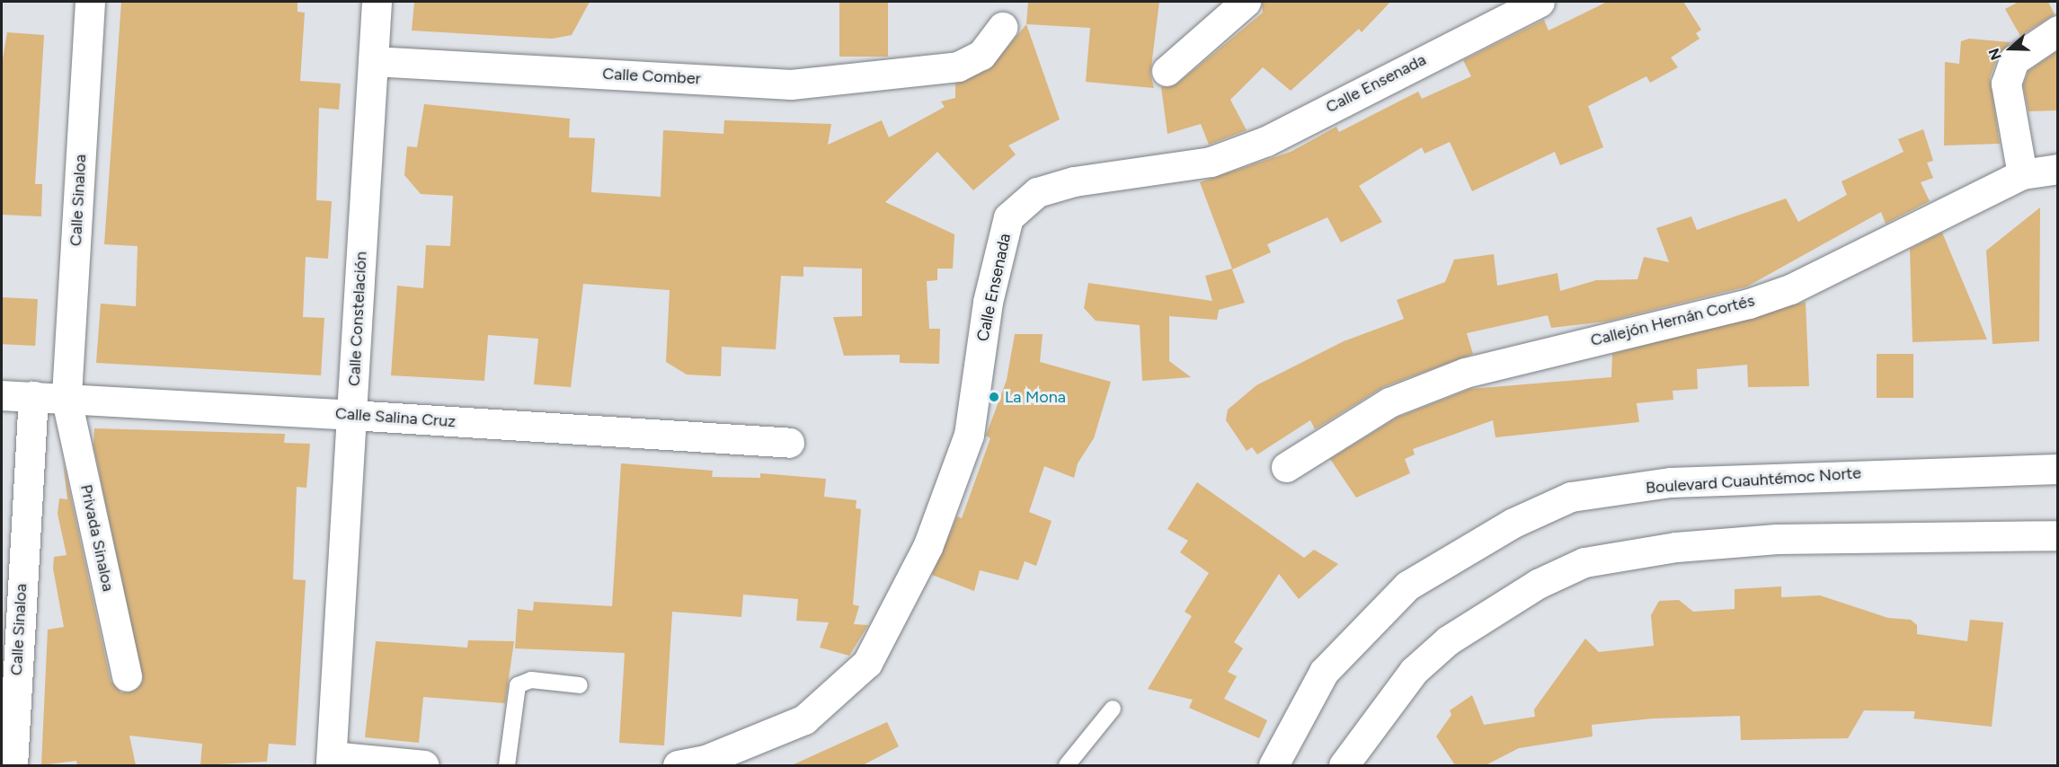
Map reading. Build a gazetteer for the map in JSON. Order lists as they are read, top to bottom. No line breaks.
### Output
{"streets":{"street":["Calle Comber","Calle Ensenada","Calle Sinaloa","Calle Constelación","Callejón Hernán Cortés","Calle Salina Cruz","Boulevard Cuauhtémoc Norte","Privada Sinaloa"]},"crossings":[["Calle Comber","Calle Constelación"],["Calle Sinaloa","Calle Salina Cruz"],["Calle Sinaloa","Privada Sinaloa"],["Calle Constelación","Calle Salina Cruz"],["Calle Salina Cruz","Privada Sinaloa"]],"places":["La Mona"],"north":"left"}
